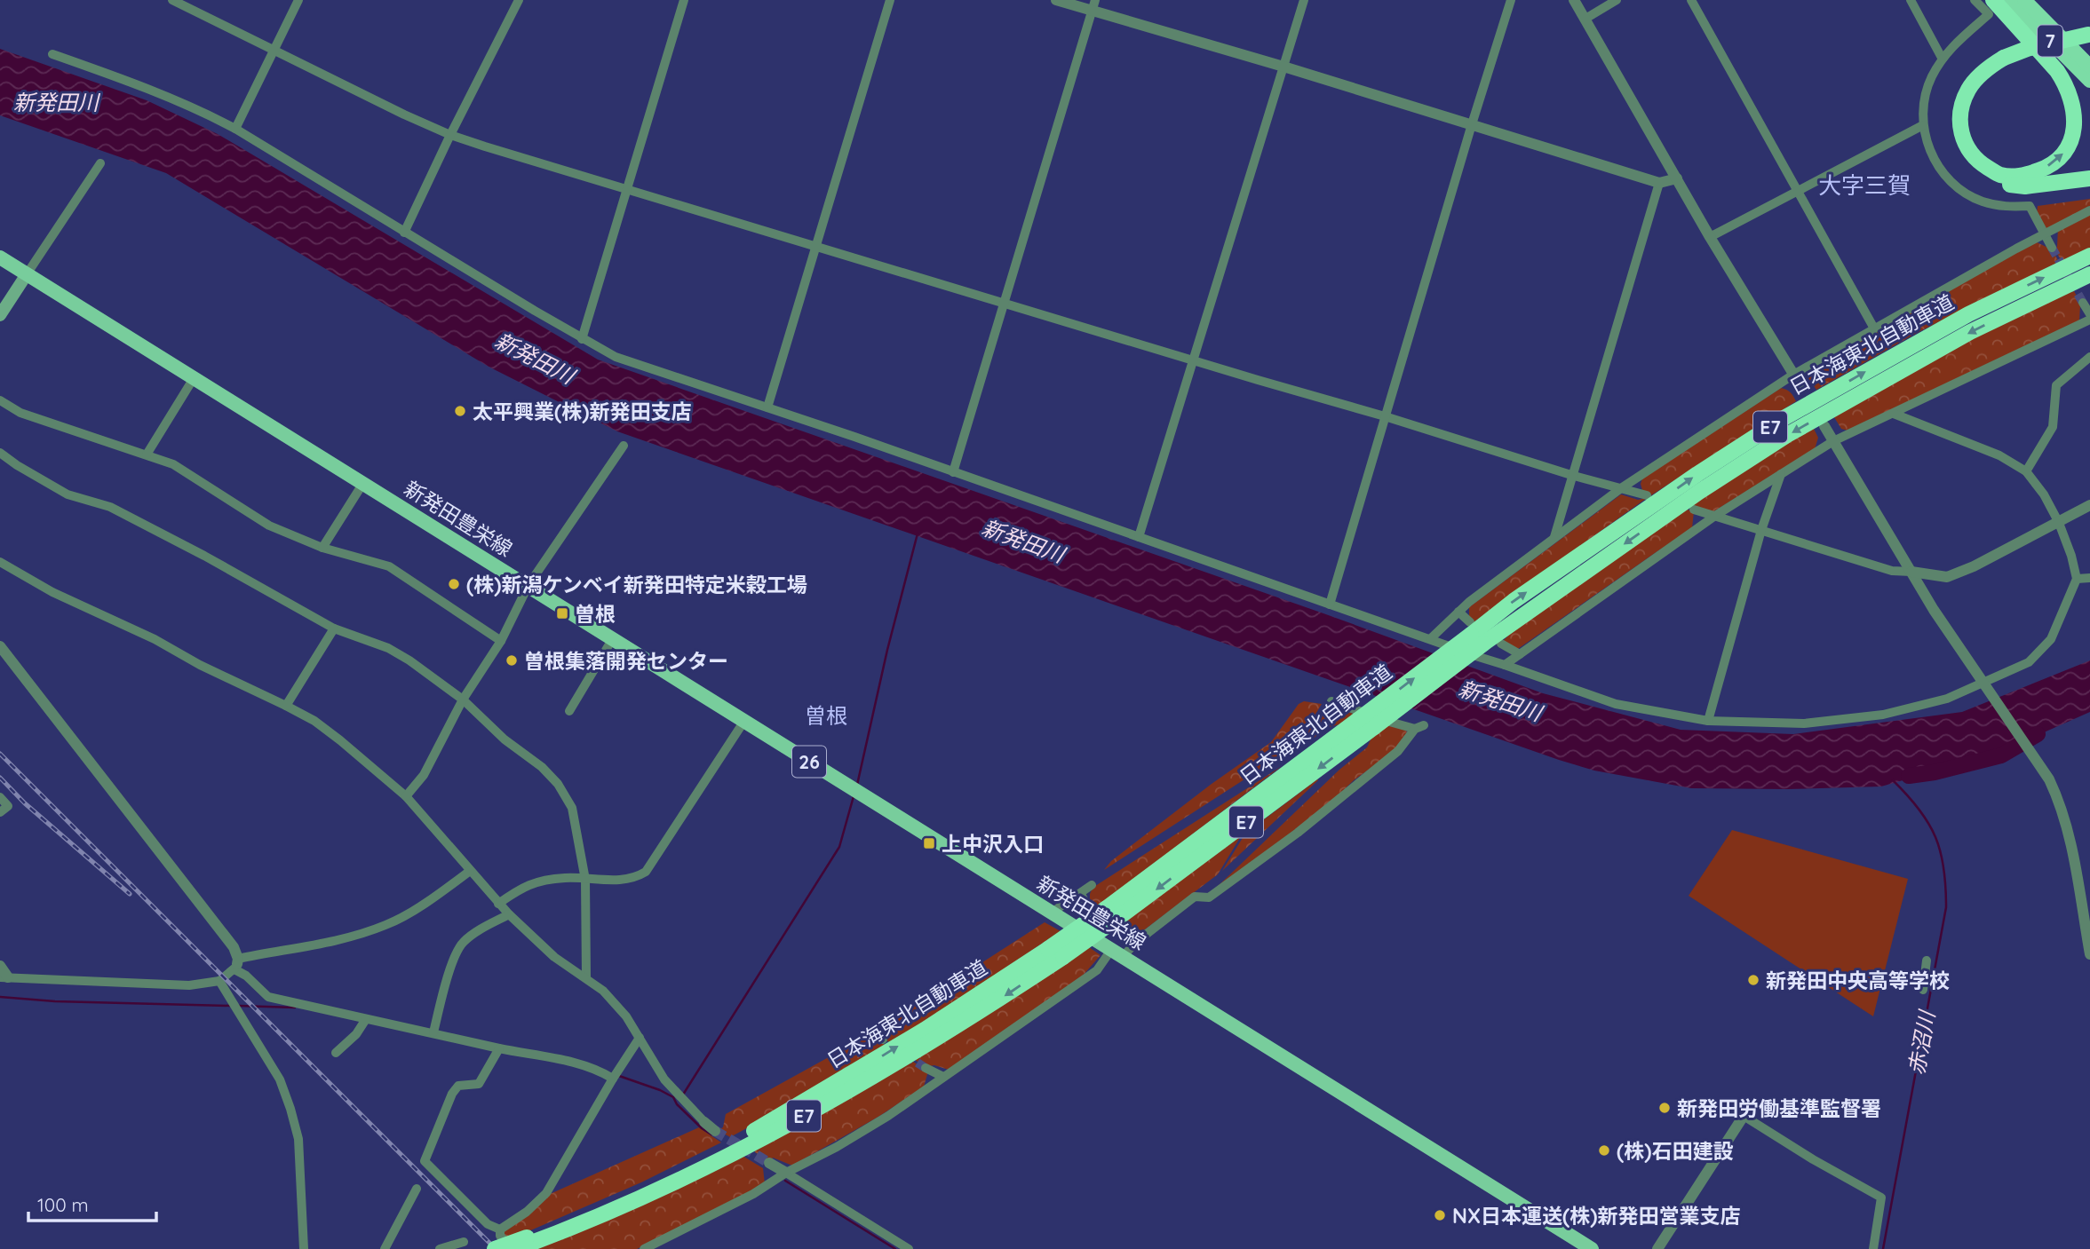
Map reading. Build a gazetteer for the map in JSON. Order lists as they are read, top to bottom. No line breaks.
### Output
{"streets":{"highway":["7","日本海東北自動車道","E7"],"main road":["新発田豊栄線","26"]},"districts":["大字三賀","曽根"],"water":["新発田川","赤沼川"],"places":{"other":["太平興業(株)新発田支店","(株)新潟ケンベイ新発田特定米穀工場","曽根集落開発センター","新発田中央高等学校","新発田労働基準監督署","(株)石田建設","NX日本運送(株)新発田営業支店"],"transit":["曽根","上中沢入口"]},"scale_bar":"100 m"}
